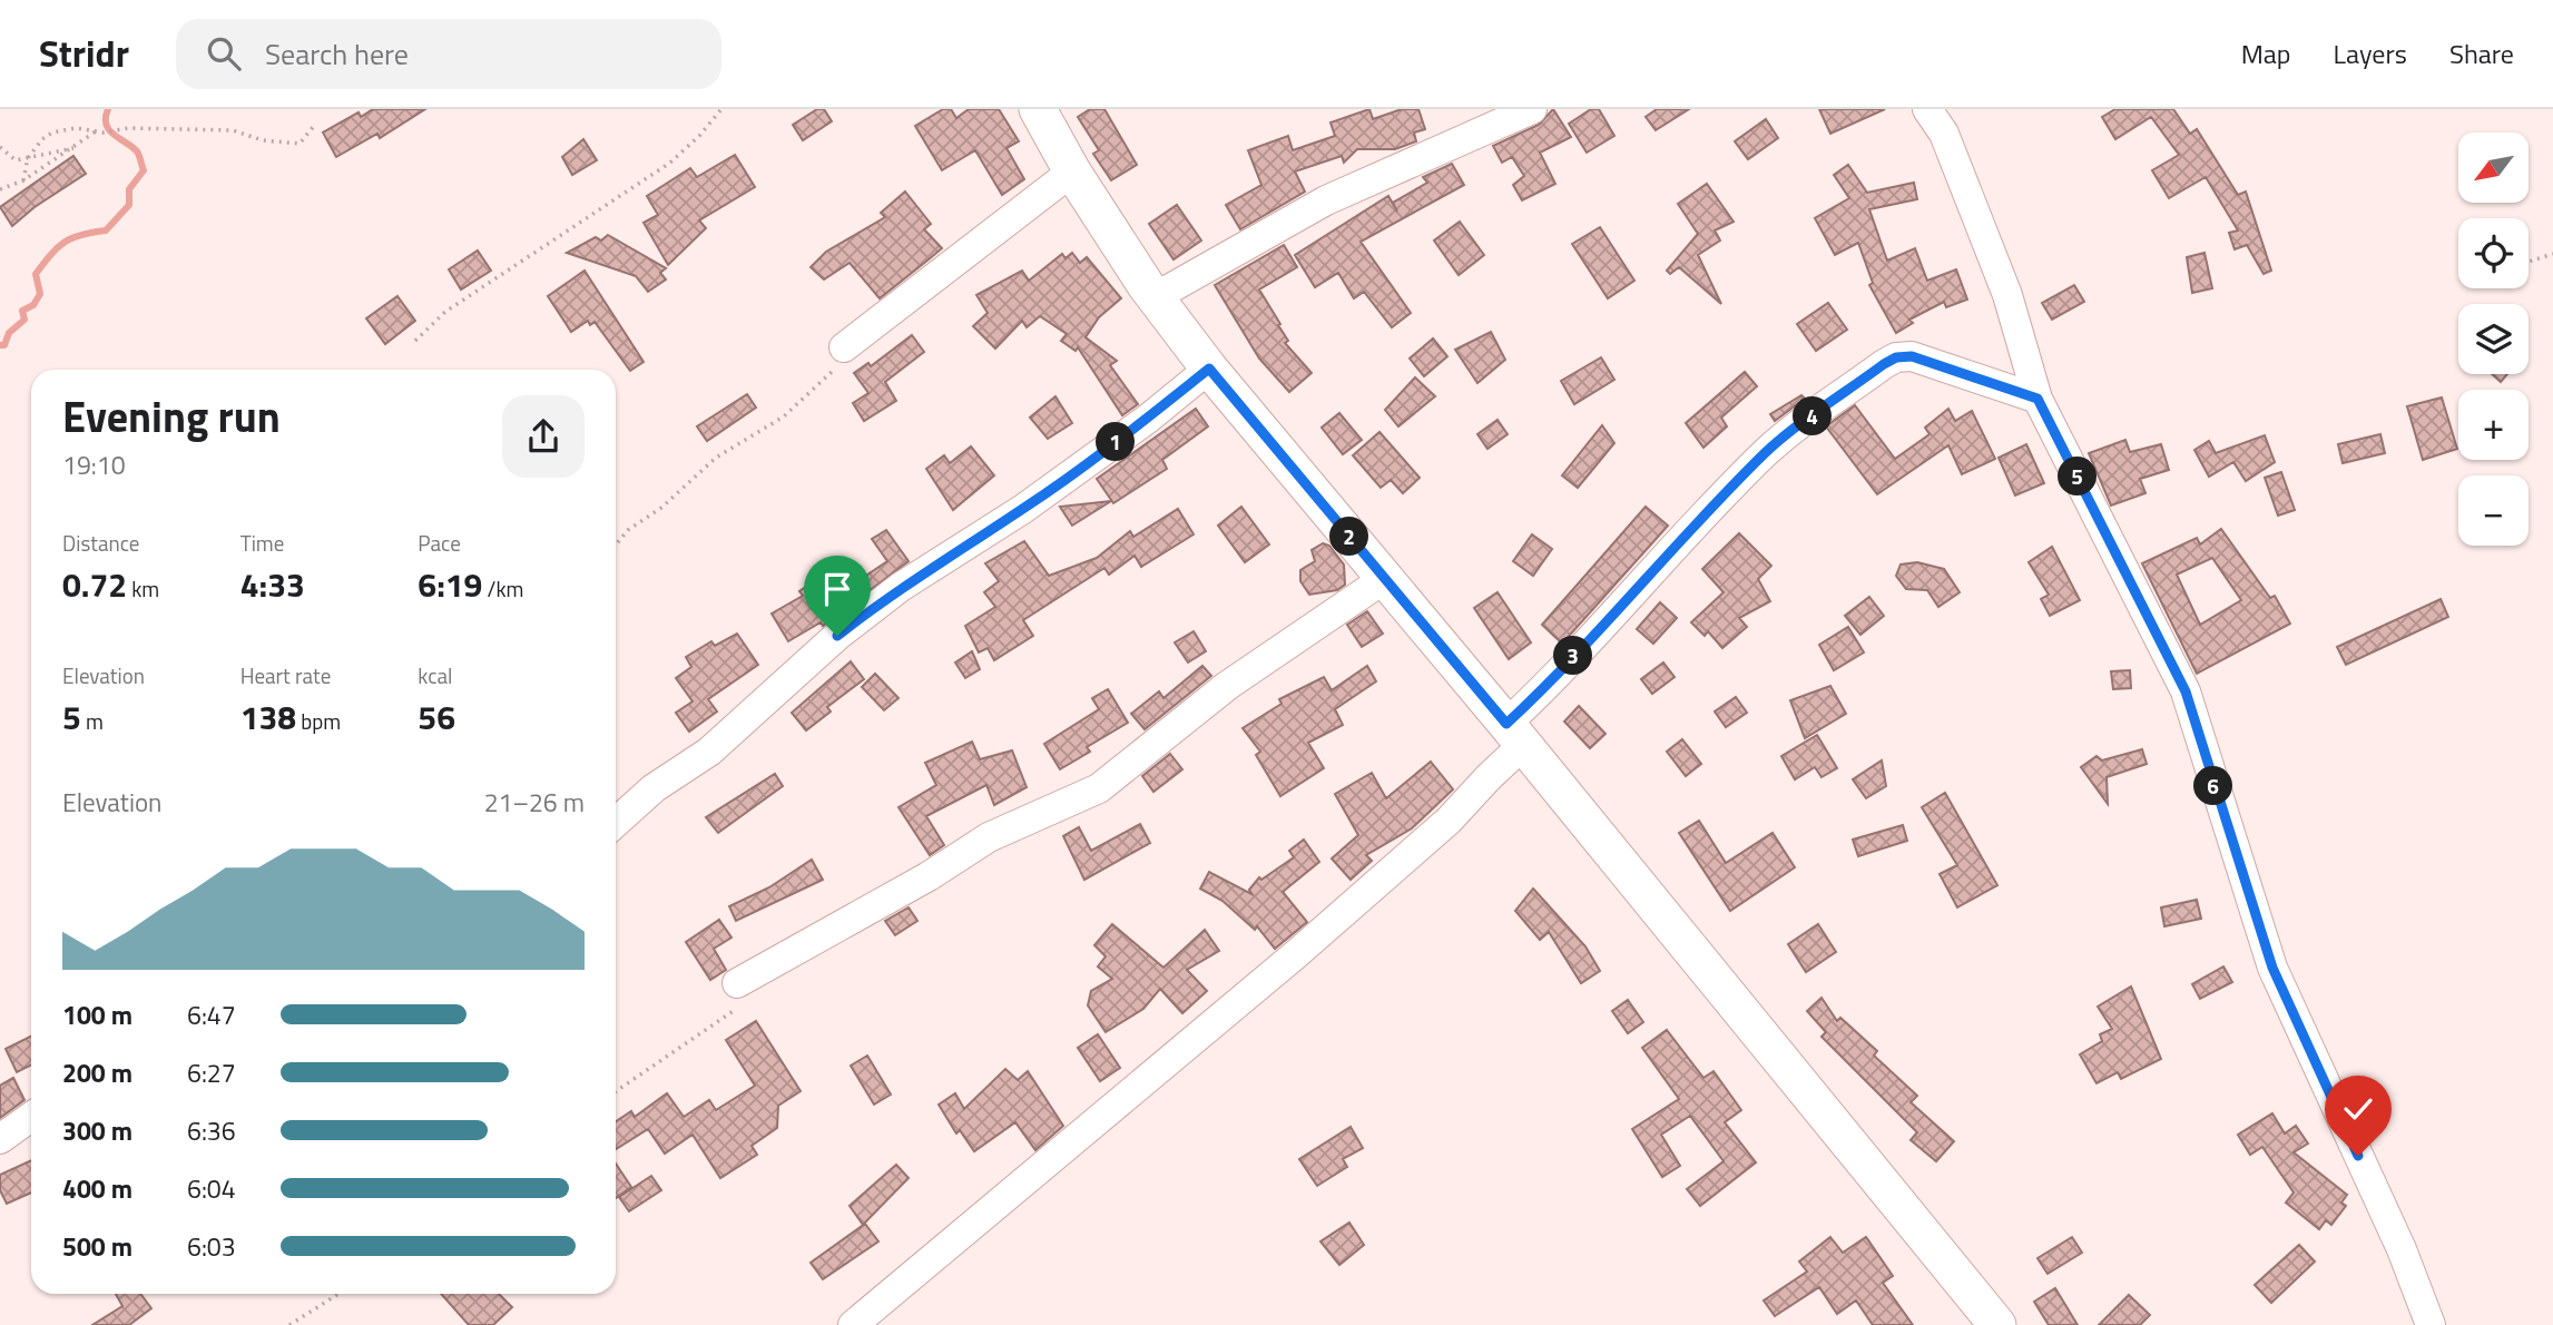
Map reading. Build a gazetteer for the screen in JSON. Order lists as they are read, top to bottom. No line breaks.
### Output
{"north":"bottom left","page":{"header":"Stridr","search":"Search here","nav":["Map","Layers","Share"],"map_buttons":["+","−"],"heading":["Evening run","19:10"],"pins":["4","1","5","2","3","6"],"stats":[["Distance","0.72 km"],["Time","4:33"],["Pace","6:19 /km"],["Elevation","5 m"],["Heart rate","138 bpm"],["kcal","56"]],"chart":["Elevation","21–26 m"],"list":[{"name":"100 m","note":"6:47"},{"name":"200 m","note":"6:27"},{"name":"300 m","note":"6:36"},{"name":"400 m","note":"6:04"},{"name":"500 m","note":"6:03"}]}}
